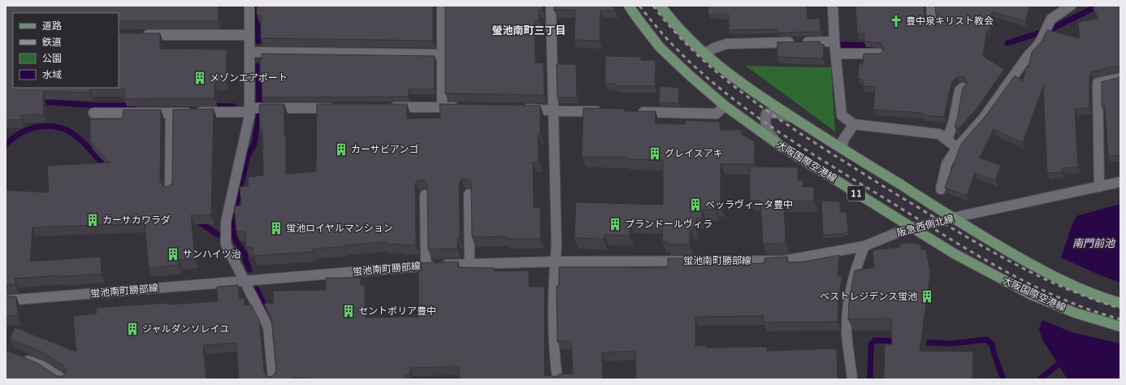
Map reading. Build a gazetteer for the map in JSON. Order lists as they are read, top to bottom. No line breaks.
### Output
{"streets":{"main road":["大阪国際空港線","11"],"street":["阪急西側北線","蛍池南町勝部線"]},"crossings":[["大阪国際空港線","阪急西側北線"],["阪急西側北線","蛍池南町勝部線"]],"districts":["螢池南町三丁目"],"water":["南門前池"],"places":{"church":["豊中泉キリスト教会"],"building":["メゾンエアポート","カーサビアンゴ","グレイスアキ","ベッラヴィータ豊中","カーサカワラダ","プランドールヴィラ","蛍池ロイヤルマンション","サンハイツ治","ベストレジデンス蛍池","セントポリア豊中","ジャルダンソレイユ"]},"legend":["道路","鉄道","公園","水域"]}
